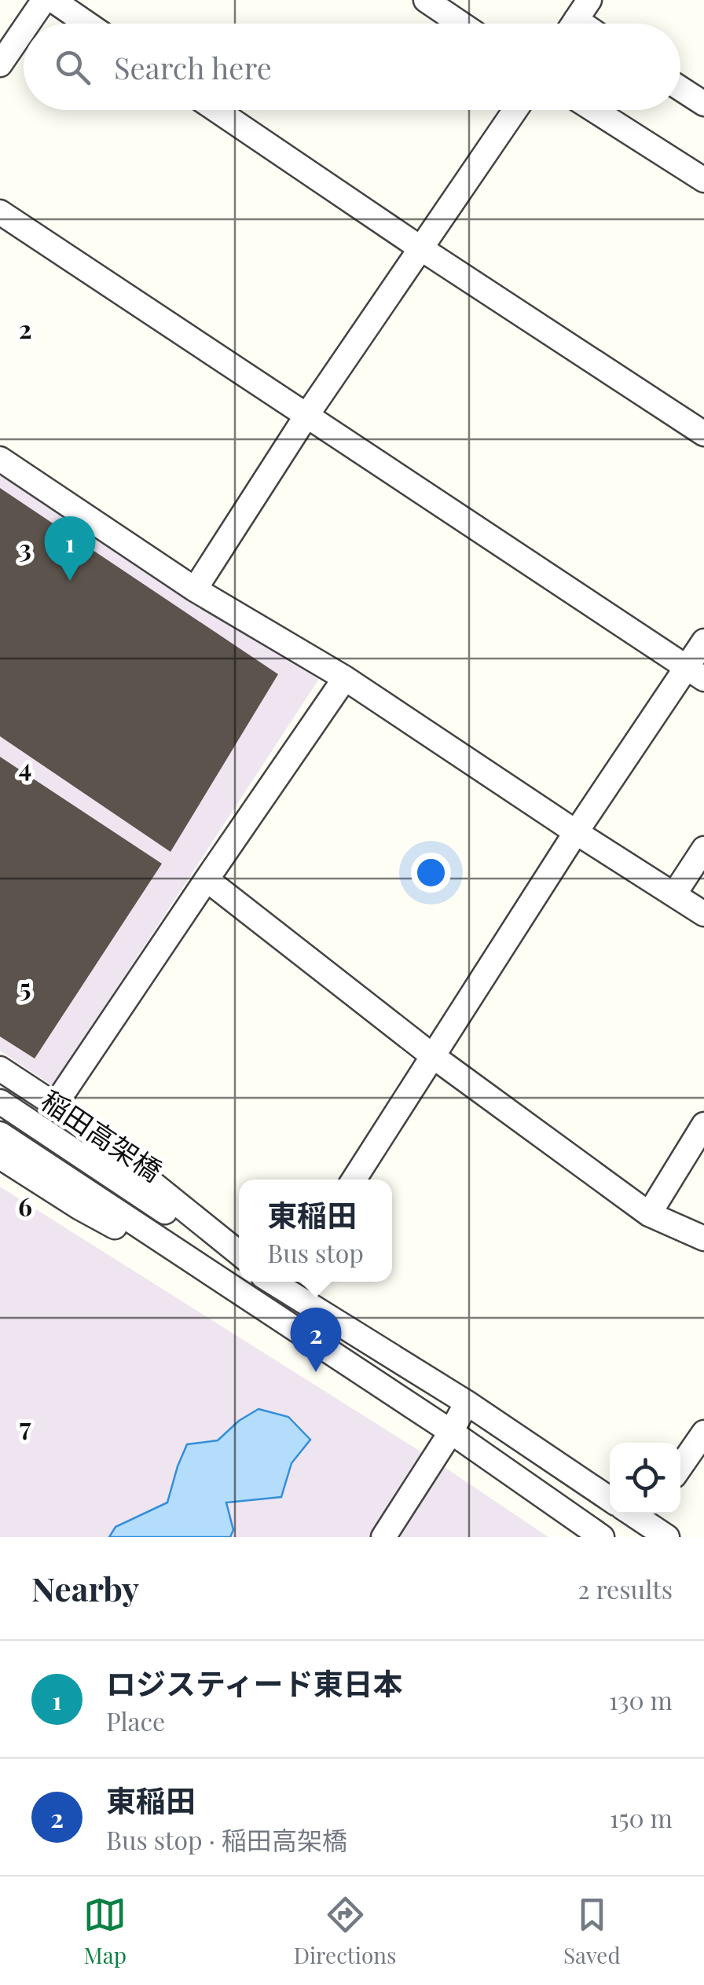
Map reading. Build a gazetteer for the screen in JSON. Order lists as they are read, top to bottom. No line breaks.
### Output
{"streets":{"street":["稲田高架橋"]},"page":{"search":"Search here","pins":["1","2"],"popup":["東稲田","Bus stop"],"heading":["Nearby","2 results"],"list":[{"mark":"1","name":"ロジスティード東日本","note":"Place","value":"130 m"},{"mark":"2","name":"東稲田","note":"Bus stop · 稲田高架橋","value":"150 m"}],"nav":["Map","Directions","Saved"]},"grid":{"rows":["2","3","4","5","6","7"]}}
